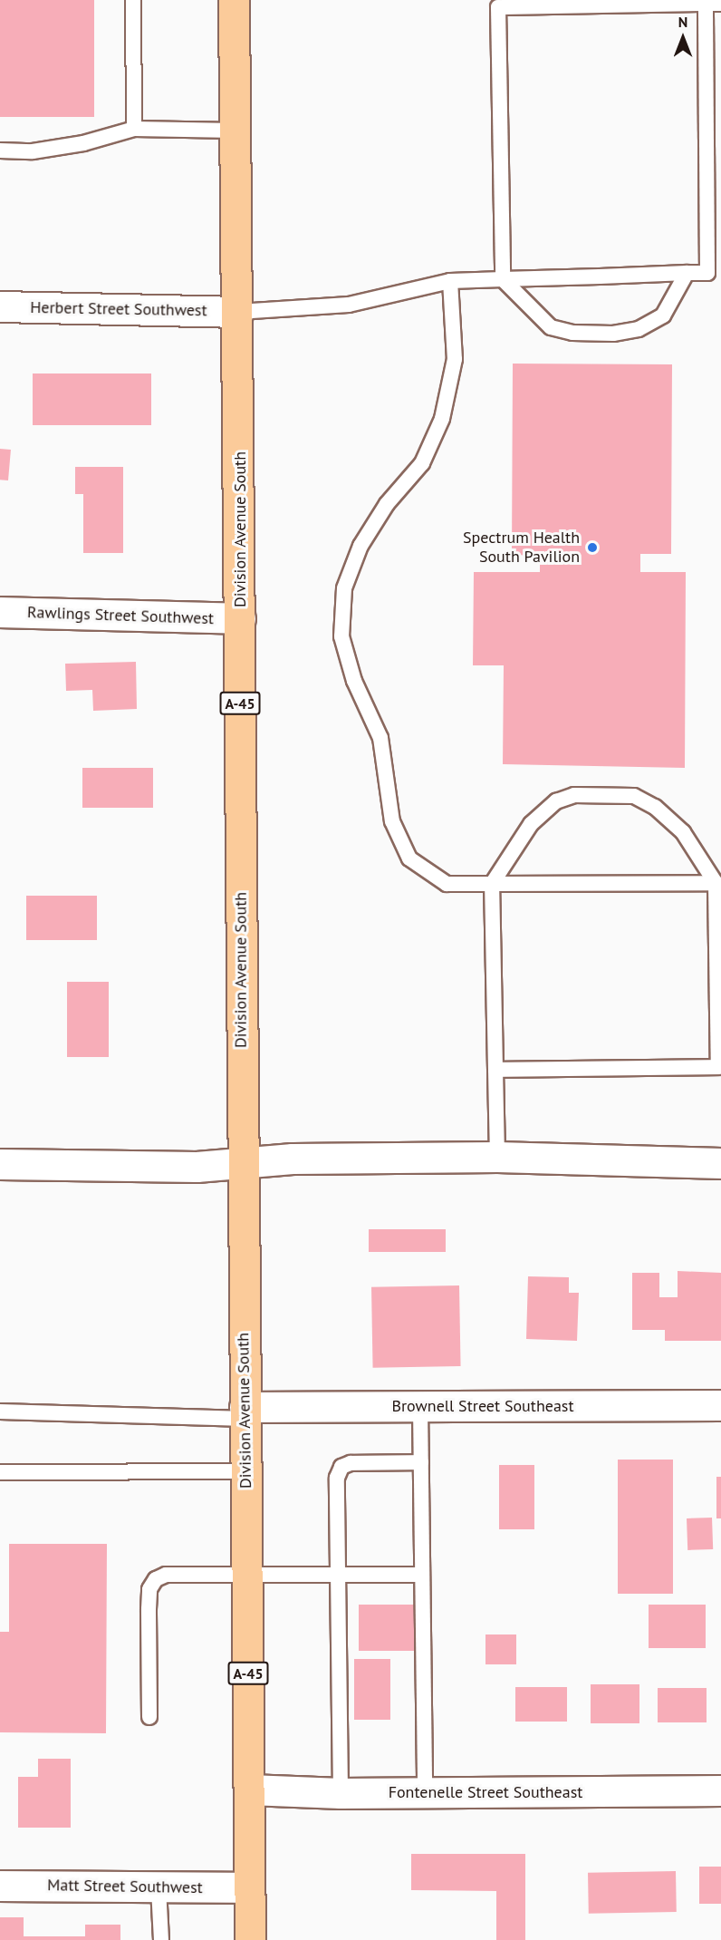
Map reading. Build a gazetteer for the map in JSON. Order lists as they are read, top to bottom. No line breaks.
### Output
{"streets":{"main road":["Division Avenue South","A-45"],"street":["Herbert Street Southwest","Rawlings Street Southwest","Brownell Street Southeast","Fontenelle Street Southeast","Matt Street Southwest"]},"crossings":[["Herbert Street Southwest","Division Avenue South"],["Division Avenue South","Rawlings Street Southwest"],["Division Avenue South","Brownell Street Southeast"],["Division Avenue South","Fontenelle Street Southeast"],["Division Avenue South","Matt Street Southwest"]],"places":["Spectrum Health South Pavilion"],"north":"top"}
